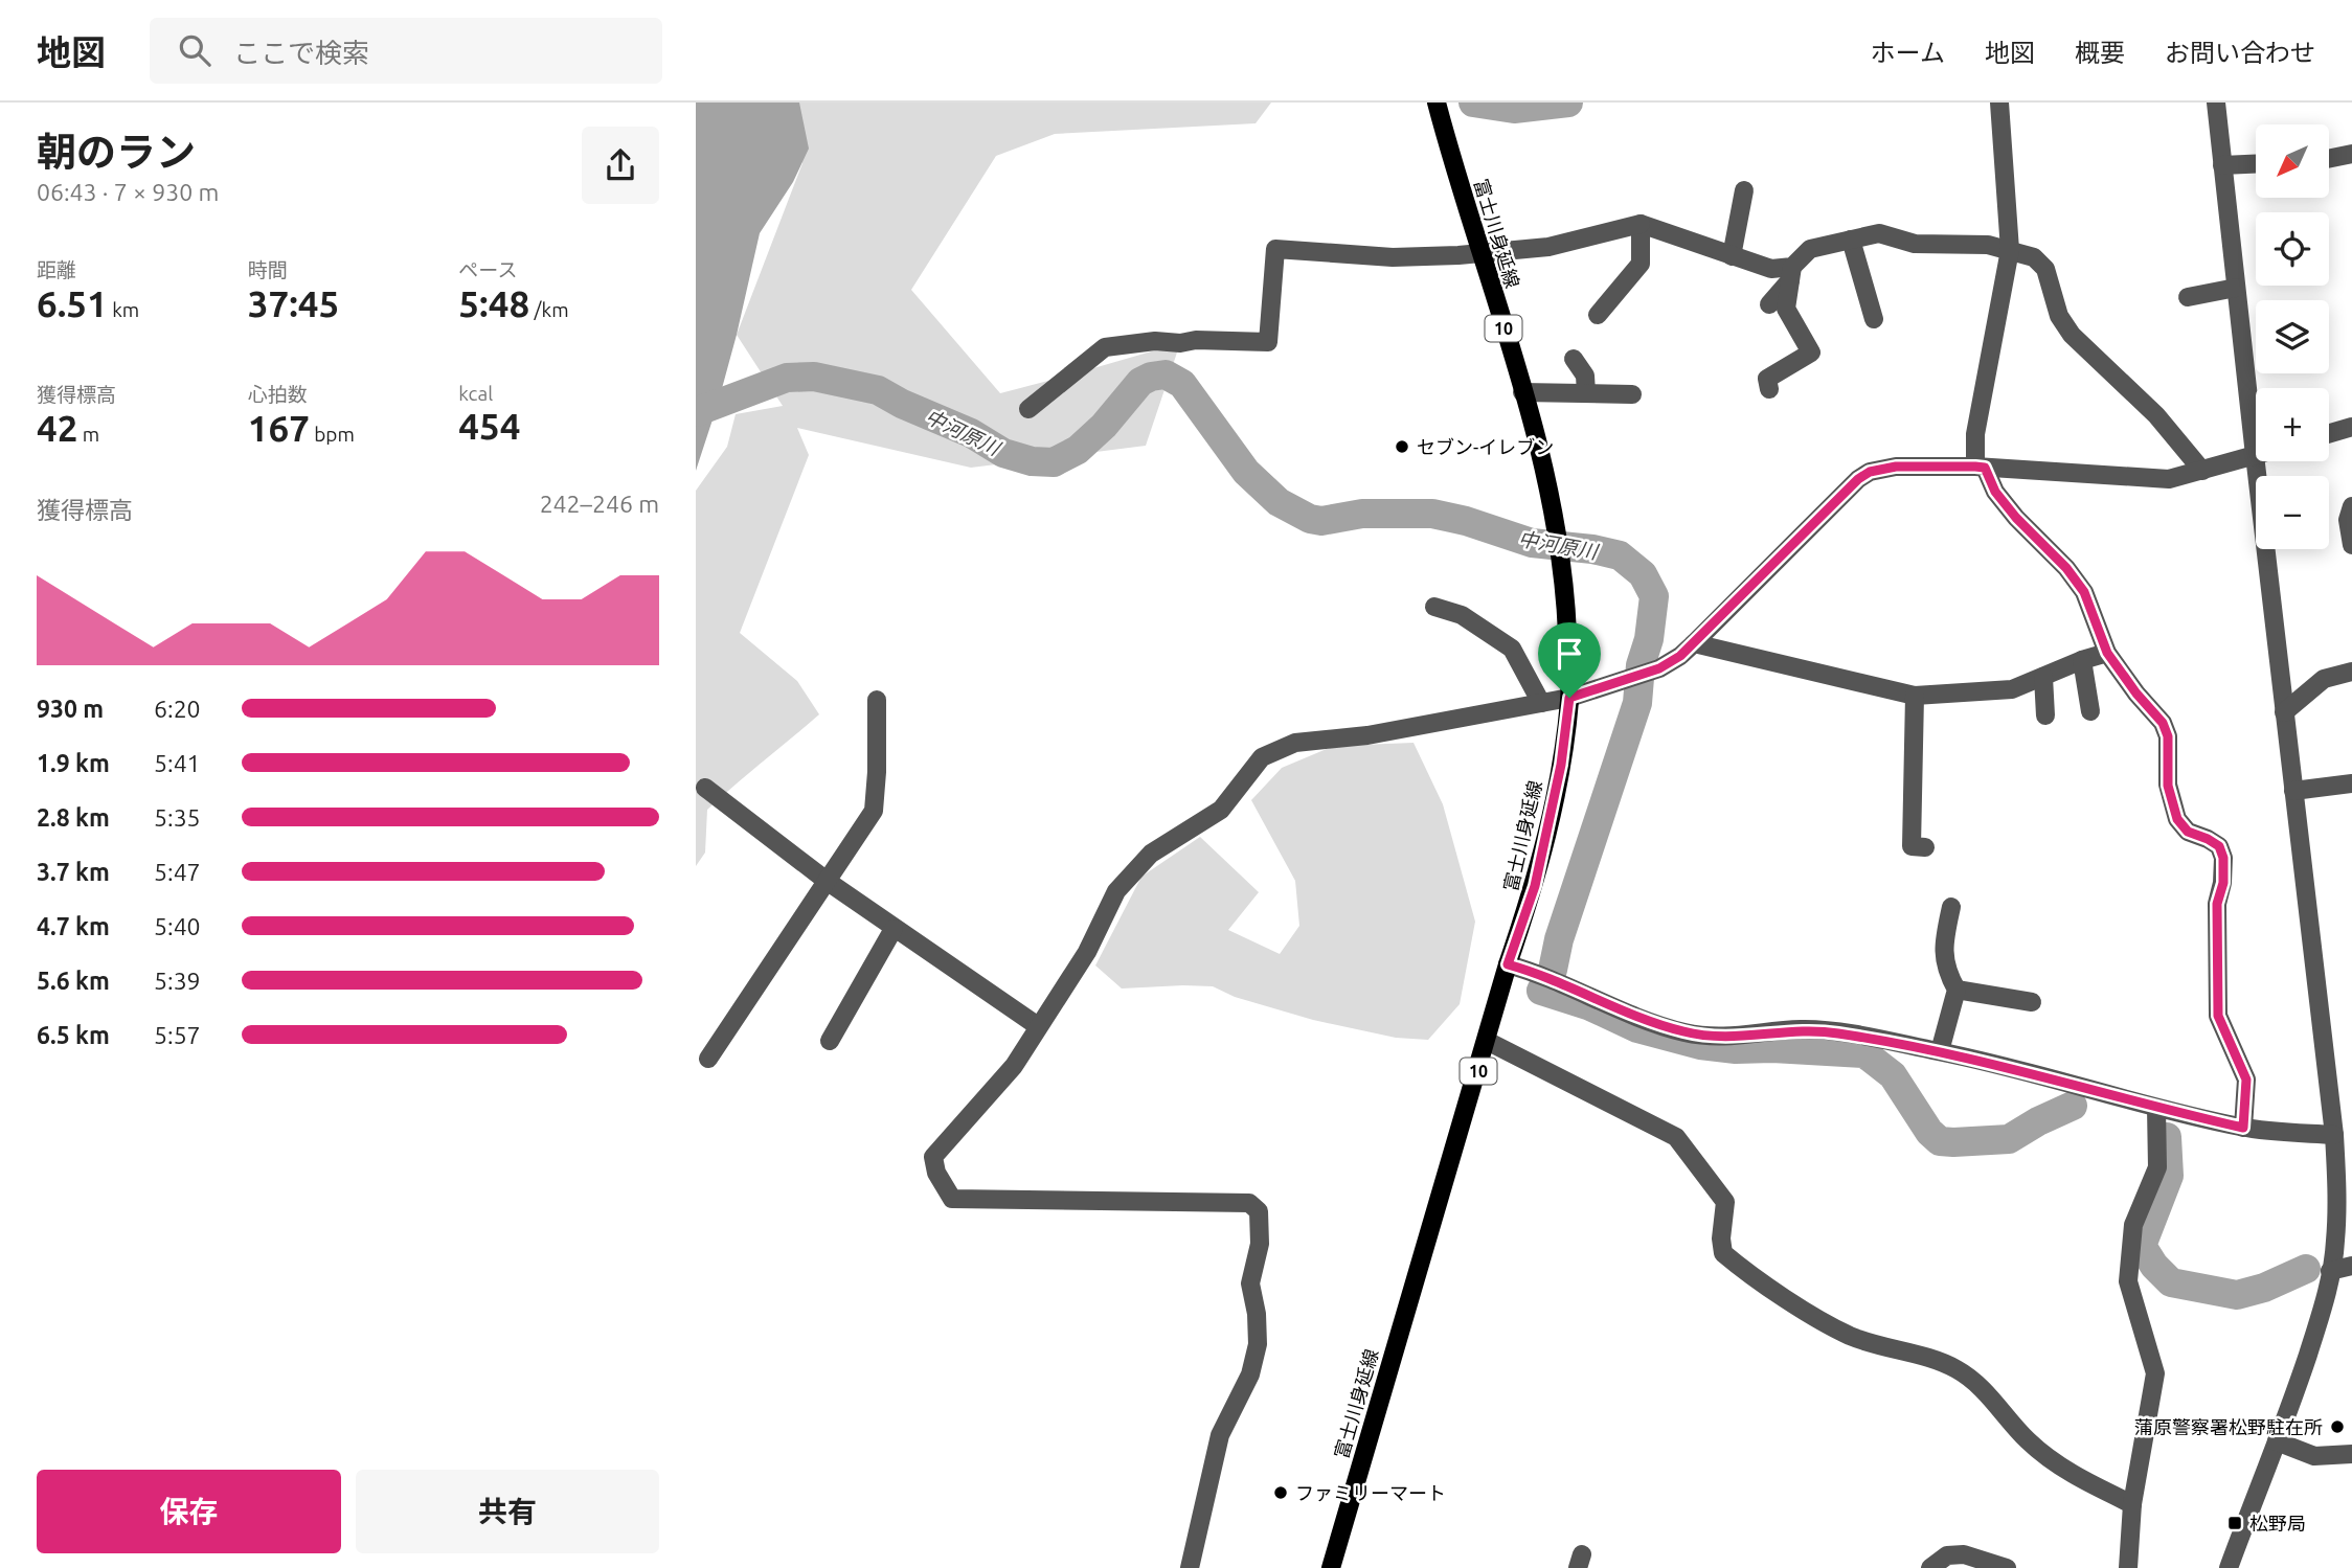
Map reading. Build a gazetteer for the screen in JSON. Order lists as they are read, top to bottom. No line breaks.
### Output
{"streets":{"main road":["富士川身延線","10"]},"water":["中河原川"],"places":{"other":["セブン-イレブン","蒲原警察署松野駐在所","ファミリーマート"],"transit":["松野局"]},"north":"bottom left","page":{"header":"地図","search":"ここで検索","nav":["ホーム","地図","概要","お問い合わせ"],"heading":["朝のラン","06:43 · 7 × 930 m"],"map_buttons":["+","−"],"stats":[["距離","6.51 km"],["時間","37:45"],["ペース","5:48 /km"],["獲得標高","42 m"],["心拍数","167 bpm"],["kcal","454"]],"chart":["獲得標高","242–246 m"],"list":[{"name":"930 m","note":"6:20"},{"name":"1.9 km","note":"5:41"},{"name":"2.8 km","note":"5:35"},{"name":"3.7 km","note":"5:47"},{"name":"4.7 km","note":"5:40"},{"name":"5.6 km","note":"5:39"},{"name":"6.5 km","note":"5:57"}],"buttons":["保存","共有"]}}
